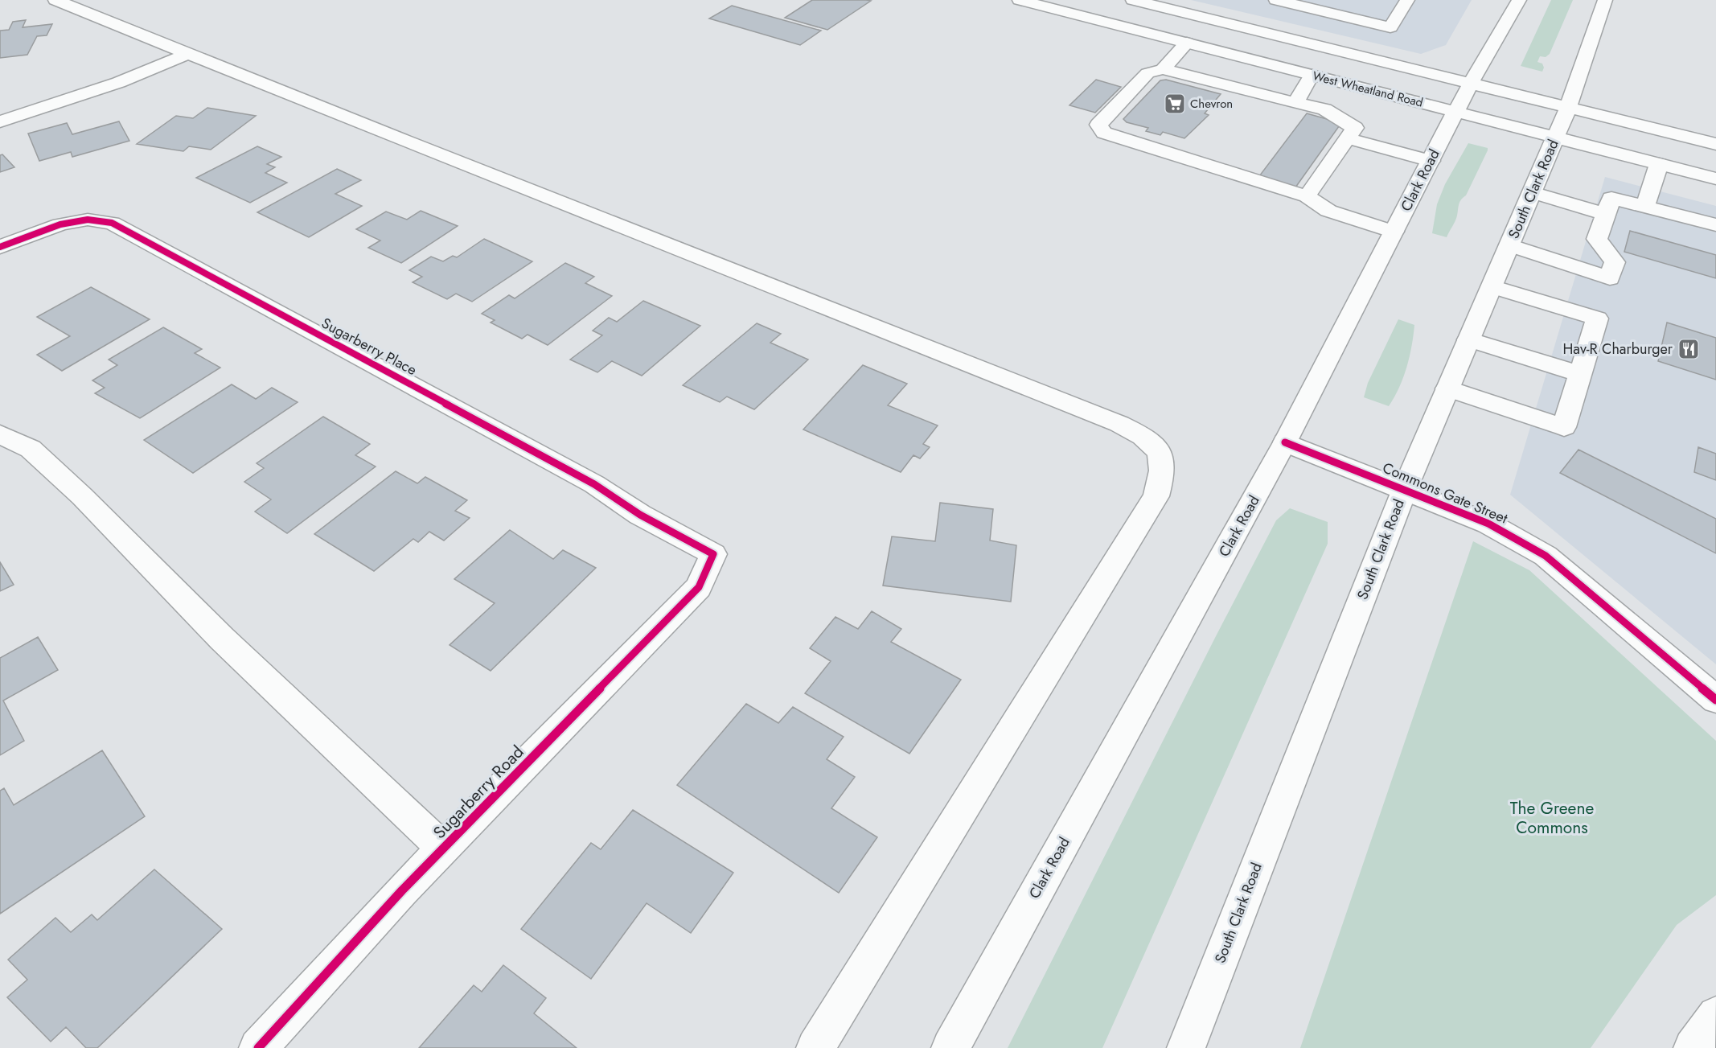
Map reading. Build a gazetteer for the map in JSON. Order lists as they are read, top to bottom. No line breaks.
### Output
{"streets":{"main road":["West Wheatland Road","Clark Road","South Clark Road","Sugarberry Place","Commons Gate Street","Sugarberry Road"]},"crossings":[["West Wheatland Road","Clark Road"],["West Wheatland Road","South Clark Road"],["Clark Road","Commons Gate Street"],["South Clark Road","Commons Gate Street"],["Sugarberry Place","Sugarberry Road"]],"parks":["The Greene Commons"],"places":{"supermarket":["Chevron"],"restaurant":["Hav-R Charburger"]}}
